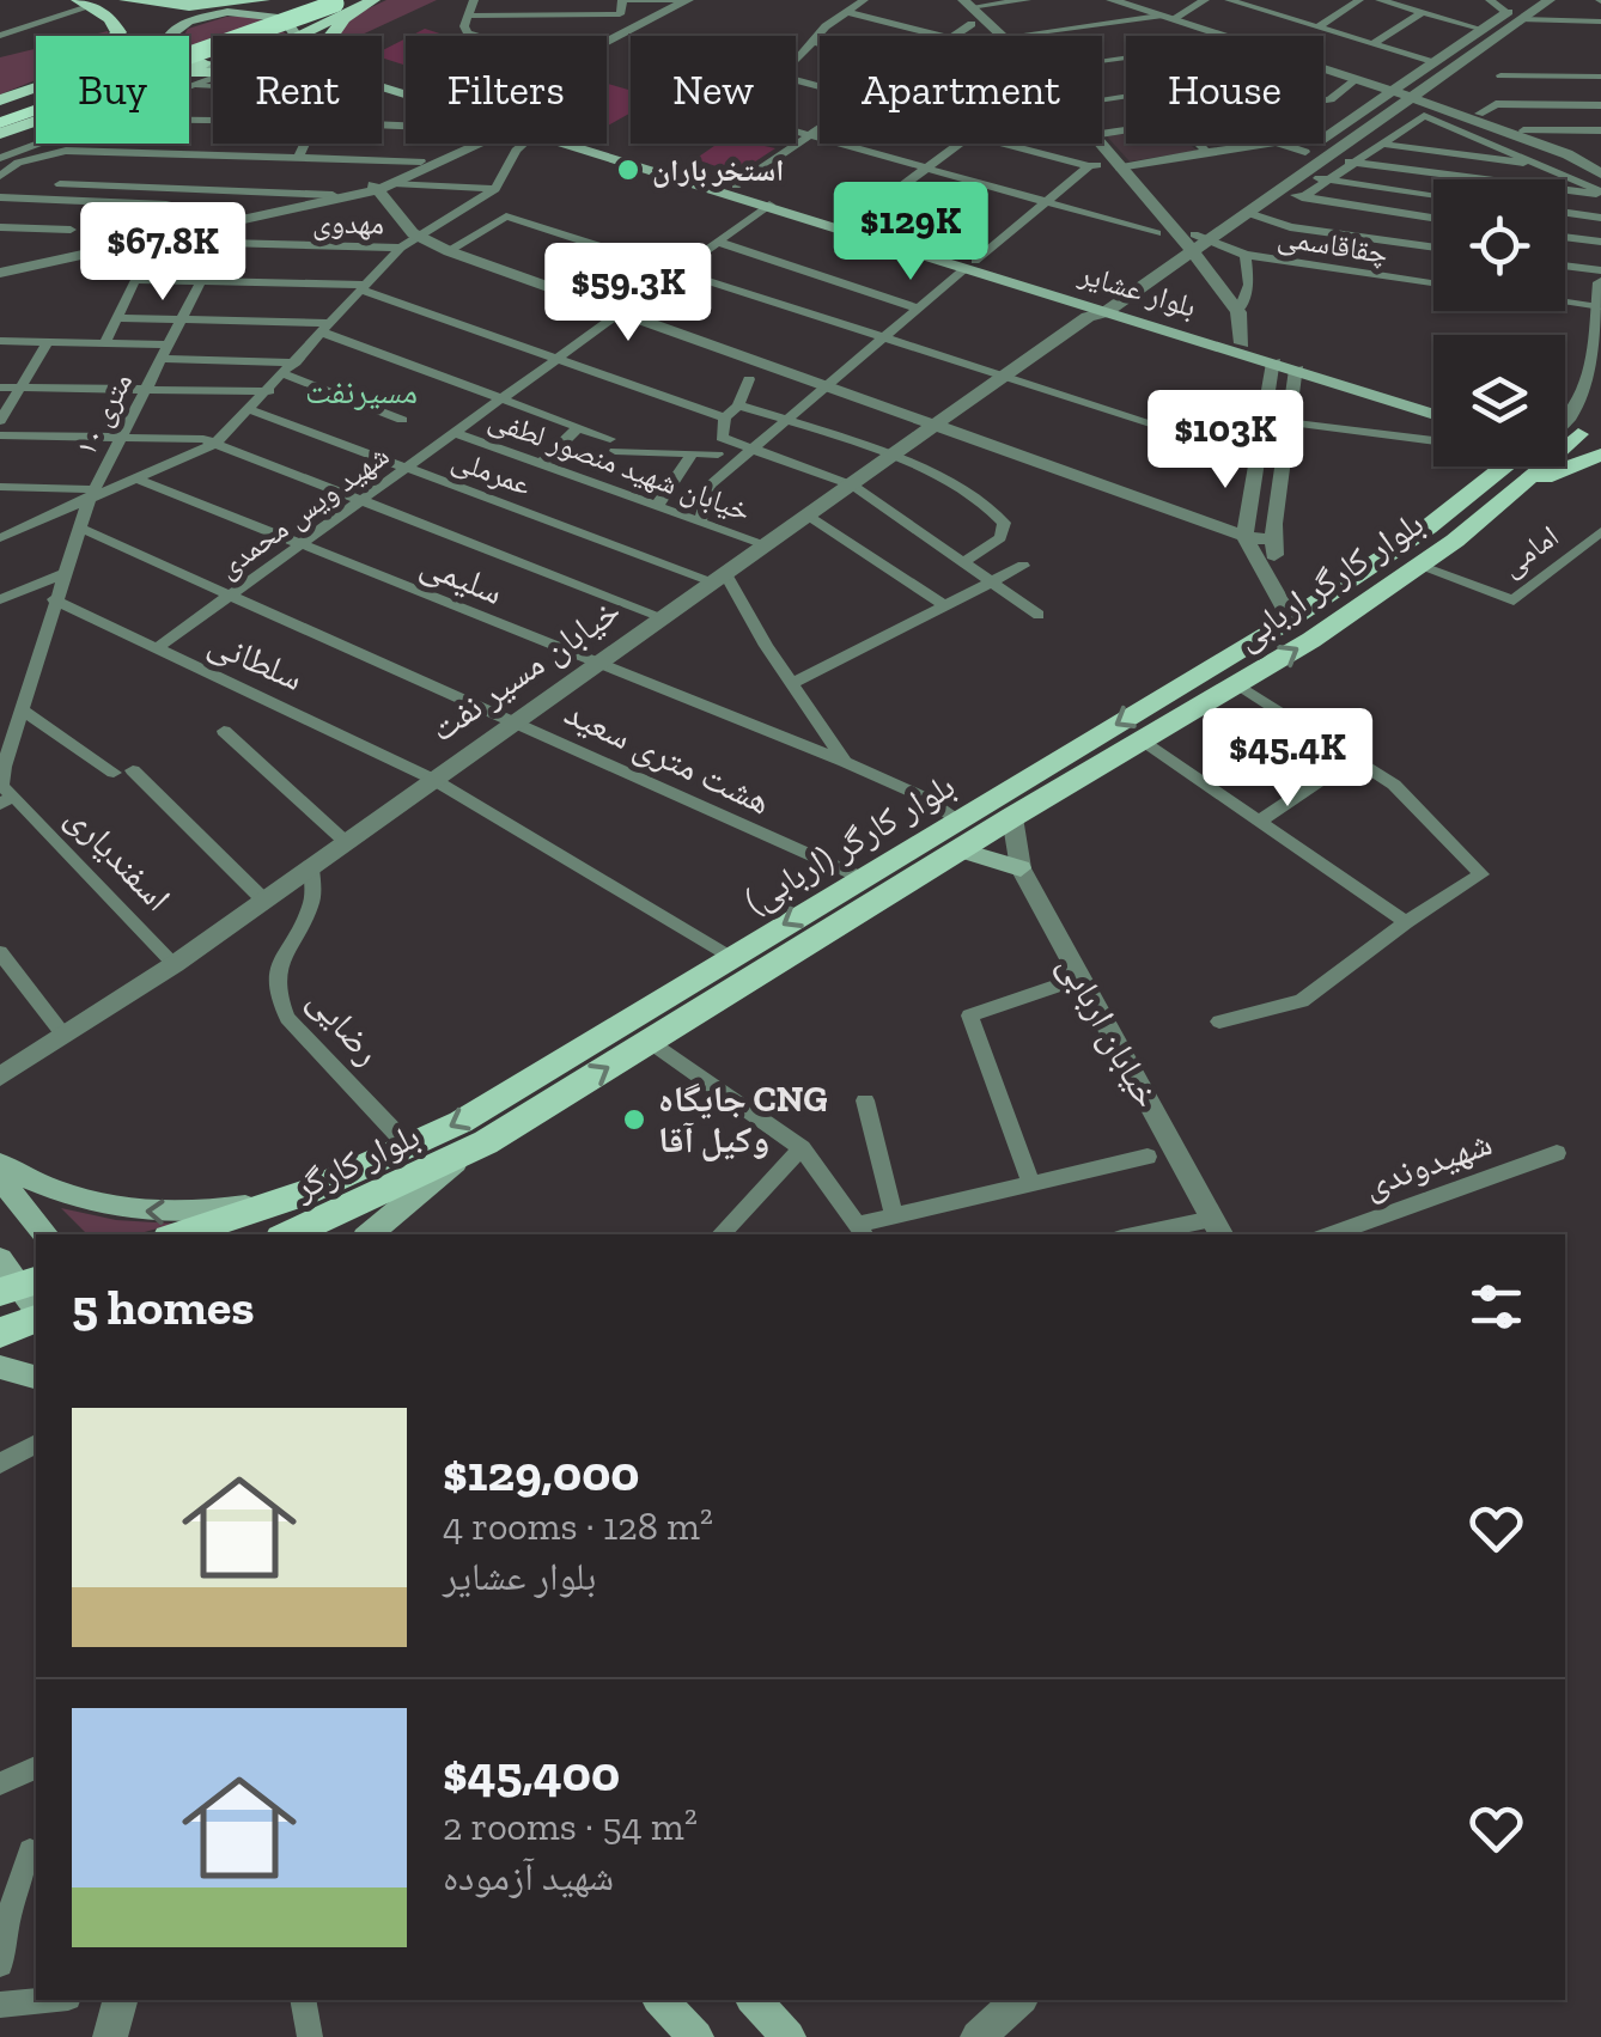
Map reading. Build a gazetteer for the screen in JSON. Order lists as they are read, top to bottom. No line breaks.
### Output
{"streets":{"main road":["بلوار عشایر","بلوار کارگر اربابی","بلوار کارگر (اربابی)","بلوار کارگر"],"street":["مهدوی","چقاقاسمی","۱۰ متری","خیابان شهید منصور لطفی","عمرملی","شهید ویس محمدی","امامی","سلیمی","سلطانی","خیابان مسیر نفت","هشت متری سعید","اسفندیاری","رضایی","خیابان اربابی","شهیدوندی"]},"crossings":[["مهدوی","۱۰ متری"],["چقاقاسمی","خیابان مسیر نفت"],["بلوار عشایر","شهید ویس محمدی"],["بلوار عشایر","خیابان مسیر نفت"],["۱۰ متری","سلطانی"],["۱۰ متری","هشت متری سعید"],["۱۰ متری","اسفندیاری"],["خیابان شهید منصور لطفی","شهید ویس محمدی"],["خیابان شهید منصور لطفی","خیابان مسیر نفت"],["عمرملی","شهید ویس محمدی"],["عمرملی","خیابان مسیر نفت"],["شهید ویس محمدی","سلیمی"],["شهید ویس محمدی","سلطانی"],["شهید ویس محمدی","هشت متری سعید"],["امامی","بلوار کارگر اربابی"],["سلیمی","بلوار کارگر اربابی"],["سلیمی","خیابان مسیر نفت"],["سلیمی","بلوار کارگر (اربابی)"],["بلوار کارگر اربابی","بلوار کارگر (اربابی)"],["بلوار کارگر اربابی","خیابان اربابی"],["بلوار کارگر اربابی","بلوار کارگر"],["سلطانی","خیابان مسیر نفت"],["سلطانی","بلوار کارگر (اربابی)"],["خیابان مسیر نفت","هشت متری سعید"],["خیابان مسیر نفت","اسفندیاری"],["خیابان مسیر نفت","رضایی"],["هشت متری سعید","بلوار کارگر (اربابی)"],["بلوار کارگر (اربابی)","رضایی"]],"one_way":["بلوار کارگر (اربابی)"],"districts":["مسیرنفت"],"places":["استخر باران","جایگاه CNG وکیل آقا"],"page":{"chip":["Buy","Rent","Filters","New","Apartment","House"],"price":["$129K","$67.8K","$59.3K","$103K","$45.4K"],"heading":"5 homes","list":[{"name":"$129,000","note":"4 rooms · 128 m² · بلوار عشایر"},{"name":"$45,400","note":"2 rooms · 54 m² · شهید آزموده"}]}}
